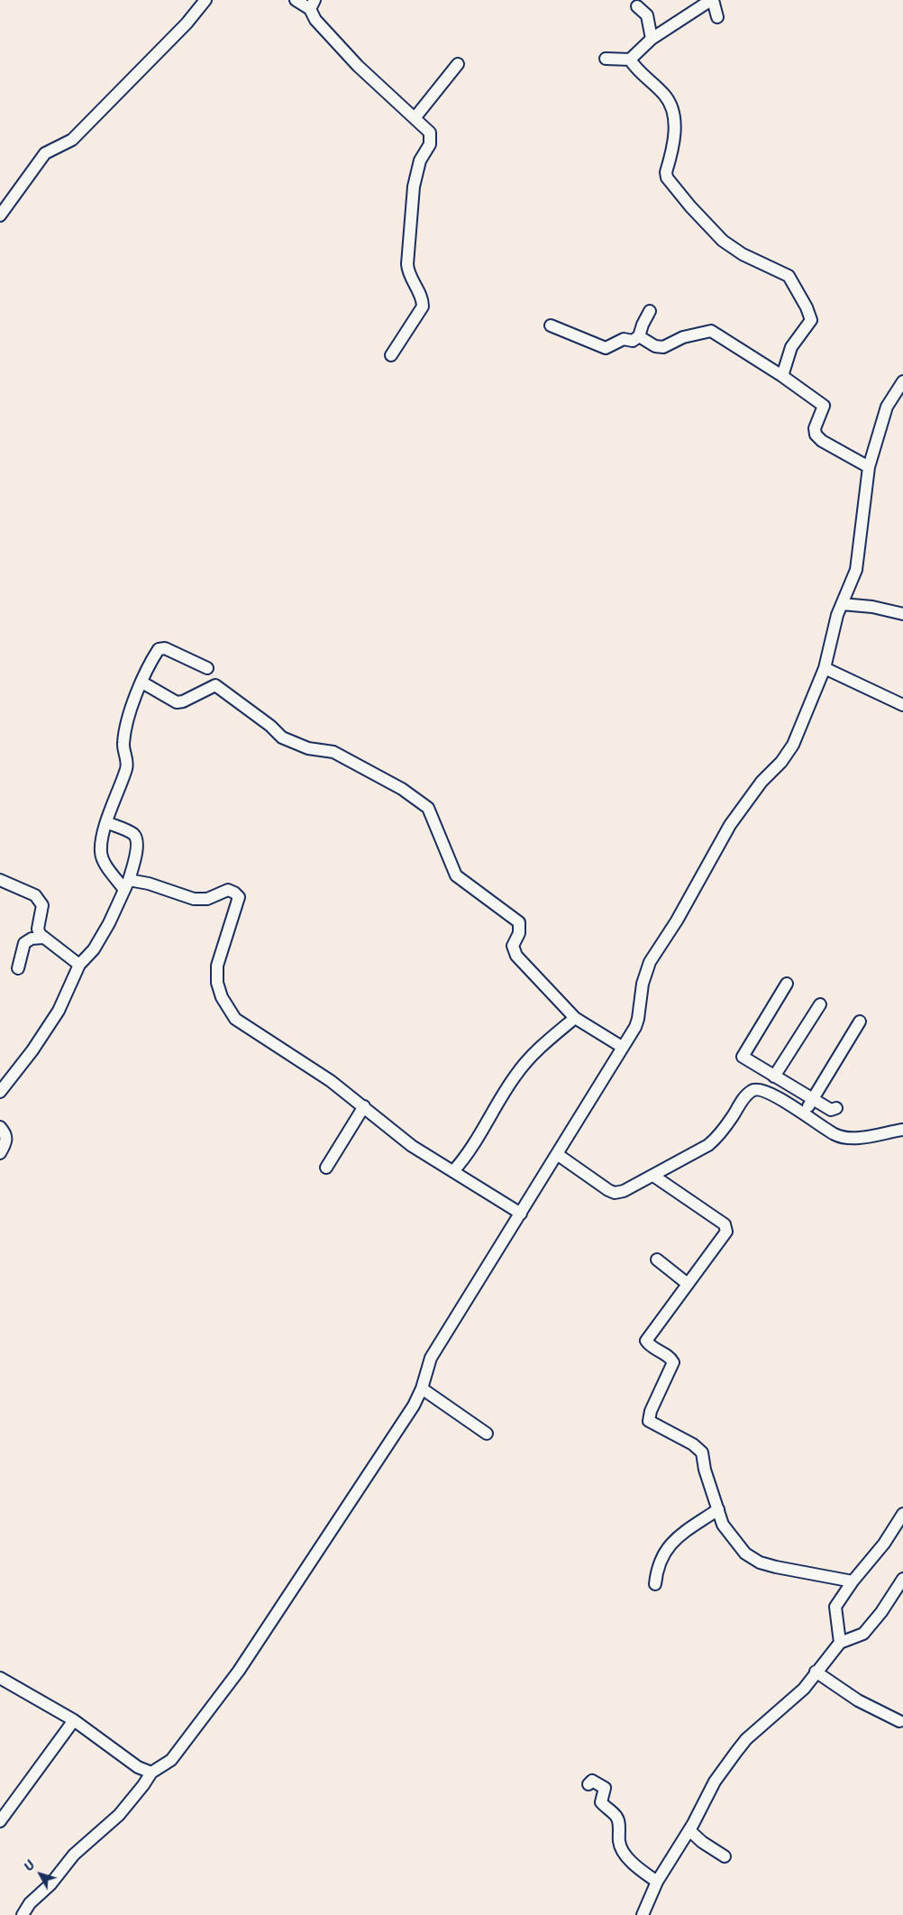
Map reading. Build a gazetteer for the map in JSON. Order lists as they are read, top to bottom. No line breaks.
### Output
{"north":"top left"}
